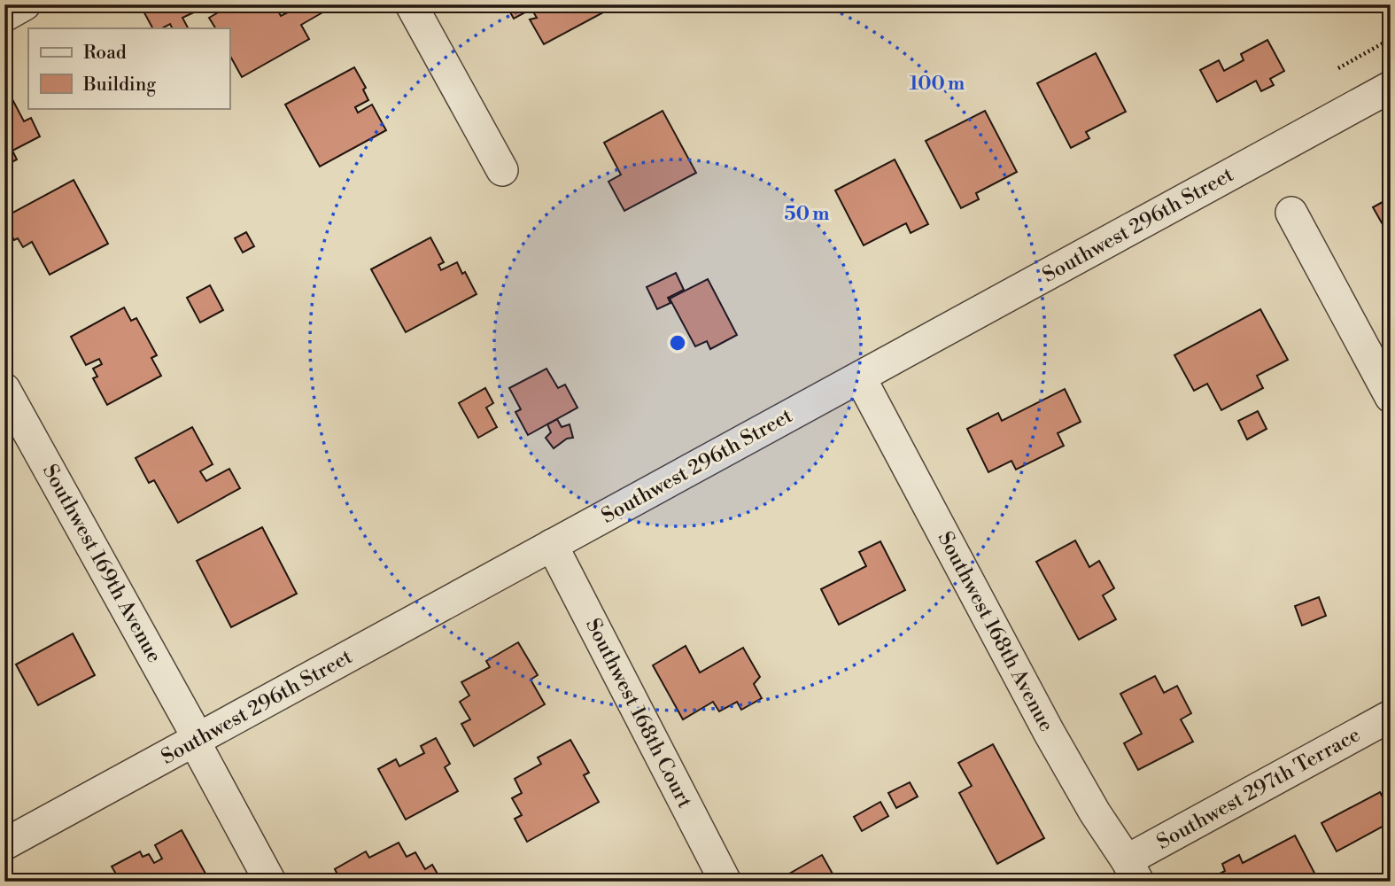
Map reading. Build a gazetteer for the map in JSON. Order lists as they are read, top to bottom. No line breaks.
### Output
{"streets":{"street":["Southwest 296th Street","Southwest 169th Avenue","Southwest 168th Avenue","Southwest 168th Court","Southwest 297th Terrace"]},"crossings":[["Southwest 296th Street","Southwest 169th Avenue"],["Southwest 296th Street","Southwest 168th Avenue"],["Southwest 296th Street","Southwest 168th Court"],["Southwest 168th Avenue","Southwest 297th Terrace"]],"legend":["Road","Building"],"rings":["100 m","50 m"]}
